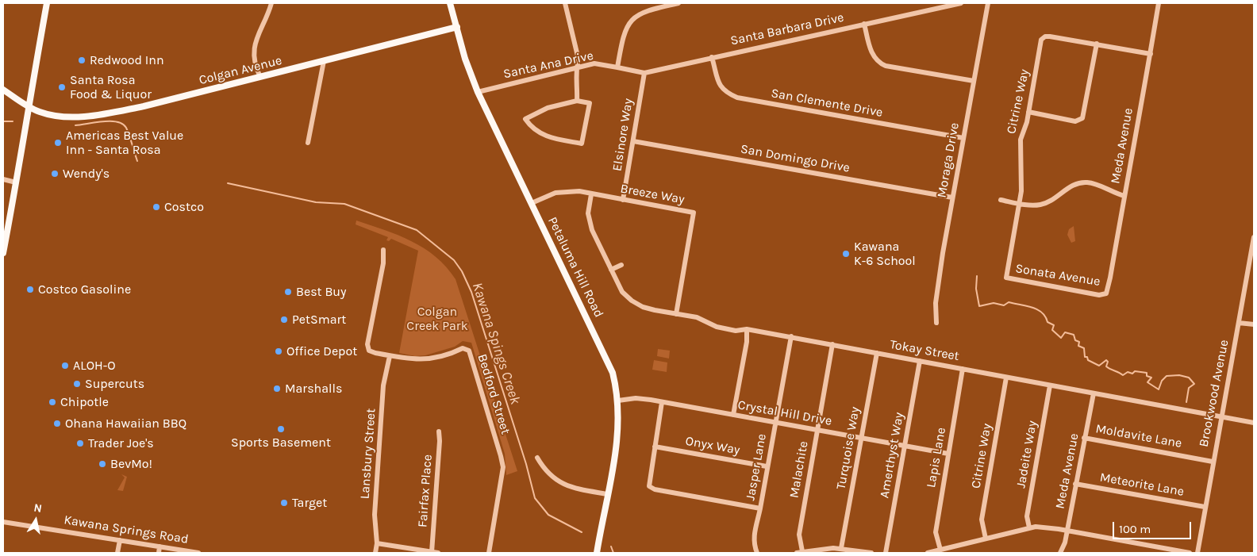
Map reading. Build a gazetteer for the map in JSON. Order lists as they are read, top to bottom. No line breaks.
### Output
{"streets":{"main road":["Colgan Avenue","Petaluma Hill Road"],"street":["Santa Barbara Drive","Santa Ana Drive","Citrine Way","San Clemente Drive","Elsinore Way","Meda Avenue","San Domingo Drive","Moraga Drive","Breeze Way","Sonata Avenue","Tokay Street","Brookwood Avenue","Bedford Street","Crystal Hill Drive","Moldavite Lane","Onyx Way","Turquoise Way","Lansbury Street","Jadeite Way","Amerthyst Way","Lapis Lane","Jasper Lane","Malachite","Meteorite Lane","Fairfax Place","Kawana Springs Road"]},"crossings":[["Santa Barbara Drive","Santa Ana Drive"],["Santa Barbara Drive","San Clemente Drive"],["Santa Barbara Drive","Elsinore Way"],["Santa Ana Drive","Petaluma Hill Road"],["Colgan Avenue","Petaluma Hill Road"],["Citrine Way","Meda Avenue"],["Citrine Way","Sonata Avenue"],["Citrine Way","Tokay Street"],["San Clemente Drive","Moraga Drive"],["Elsinore Way","San Domingo Drive"],["Elsinore Way","Breeze Way"],["Meda Avenue","Sonata Avenue"],["Meda Avenue","Tokay Street"],["Meda Avenue","Moldavite Lane"],["Meda Avenue","Meteorite Lane"],["San Domingo Drive","Moraga Drive"],["Breeze Way","Petaluma Hill Road"],["Breeze Way","Tokay Street"],["Petaluma Hill Road","Crystal Hill Drive"],["Tokay Street","Brookwood Avenue"],["Tokay Street","Turquoise Way"],["Tokay Street","Jadeite Way"],["Tokay Street","Amerthyst Way"],["Tokay Street","Lapis Lane"],["Tokay Street","Jasper Lane"],["Tokay Street","Malachite"],["Brookwood Avenue","Moldavite Lane"],["Brookwood Avenue","Meteorite Lane"],["Bedford Street","Lansbury Street"],["Crystal Hill Drive","Turquoise Way"],["Crystal Hill Drive","Amerthyst Way"],["Crystal Hill Drive","Lapis Lane"],["Crystal Hill Drive","Jasper Lane"],["Crystal Hill Drive","Malachite"],["Onyx Way","Jasper Lane"]],"water":["Kawana Spings Creek"],"parks":["Colgan Creek Park"],"places":["Redwood Inn","Santa Rosa Food & Liquor","Americas Best Value Inn - Santa Rosa","Wendy's","Costco","Kawana K-6 School","Costco Gasoline","Best Buy","PetSmart","Office Depot","ALOH-O","Supercuts","Marshalls","Chipotle","Ohana Hawaiian BBQ","Sports Basement","Trader Joe's","BevMo!","Target"],"scale_bar":"100 m","north":"top"}
